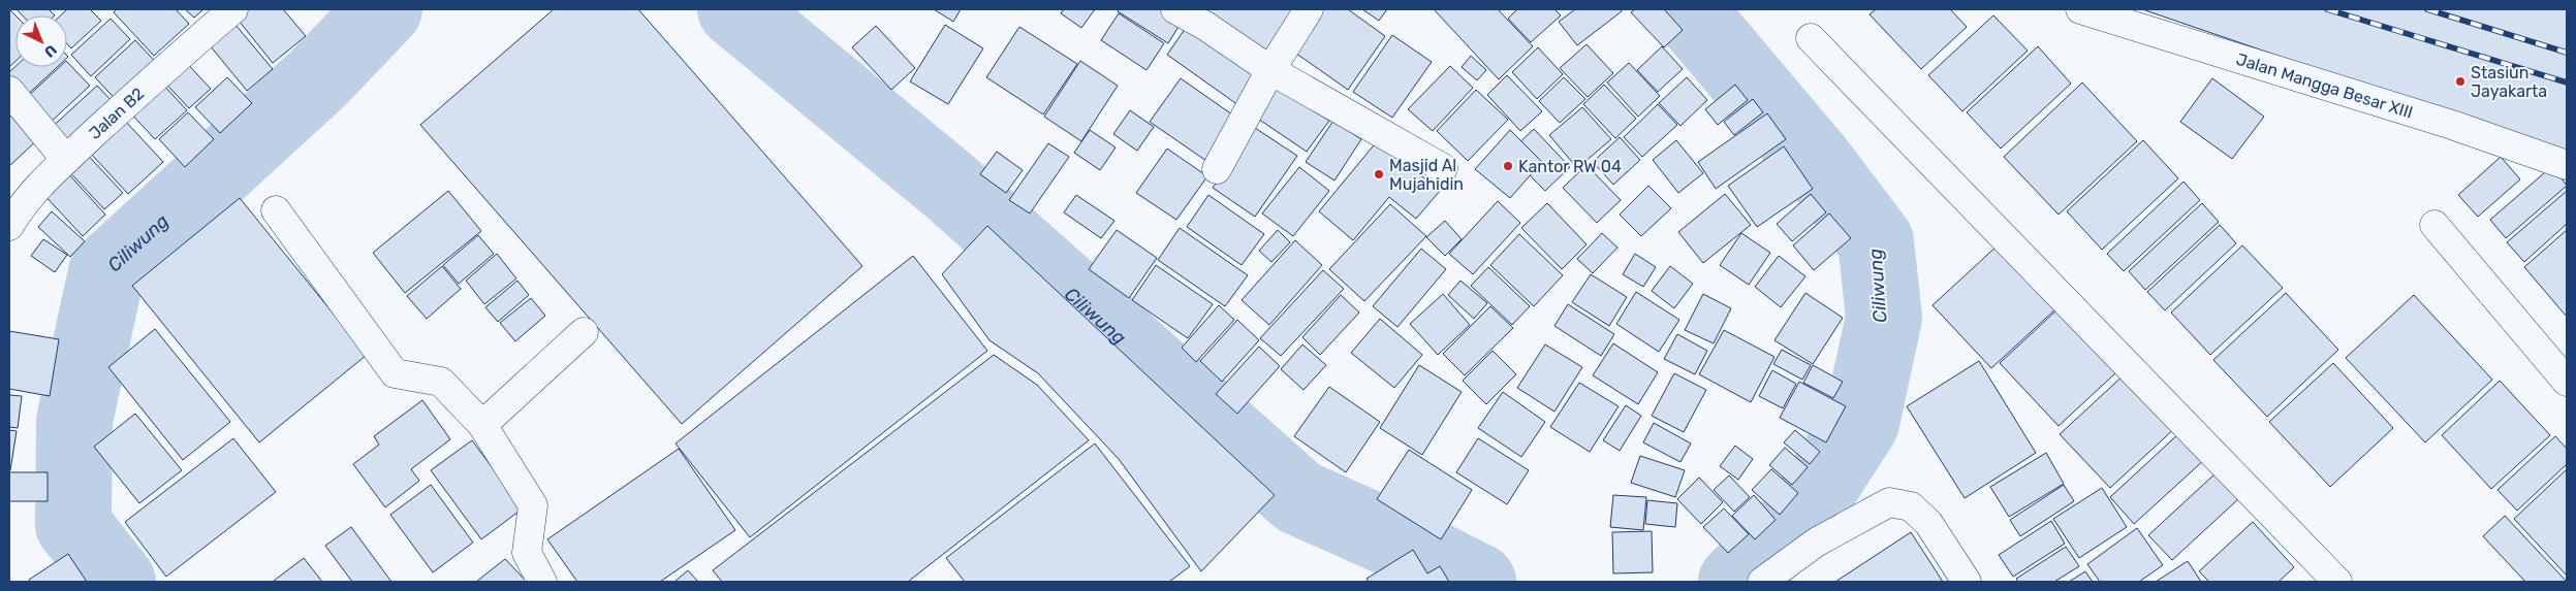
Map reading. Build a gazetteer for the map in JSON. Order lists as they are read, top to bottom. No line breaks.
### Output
{"streets":{"street":["Jalan Mangga Besar XIII","Jalan B2"]},"water":["Ciliwung"],"places":["Stasiun Jayakarta","Kantor RW 04","Masjid Al Mujahidin"],"north":"bottom right"}
